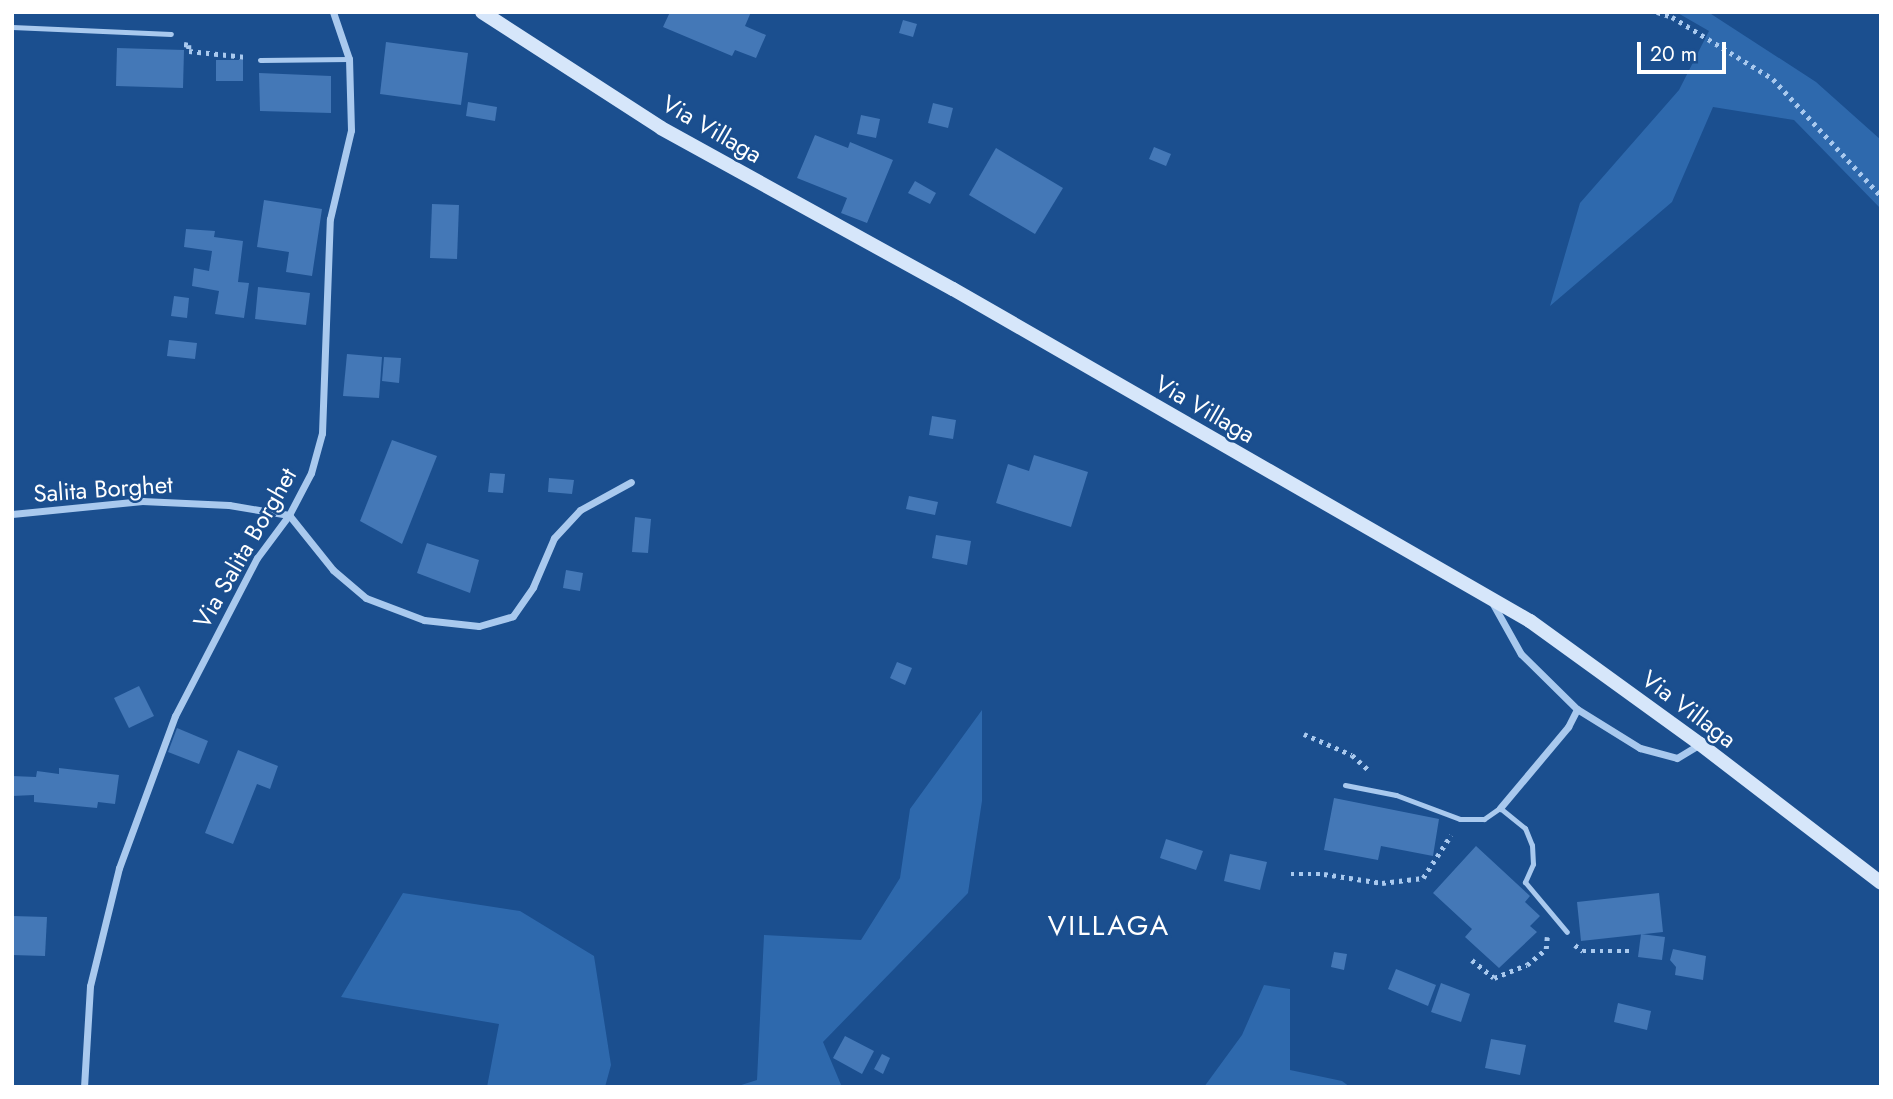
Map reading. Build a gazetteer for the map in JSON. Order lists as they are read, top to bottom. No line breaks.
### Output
{"streets":{"street":["Via Villaga","Salita Borghet","Via Salita Borghet"]},"crossings":[["Salita Borghet","Via Salita Borghet"]],"districts":["VILLAGA"],"scale_bar":"20 m"}
